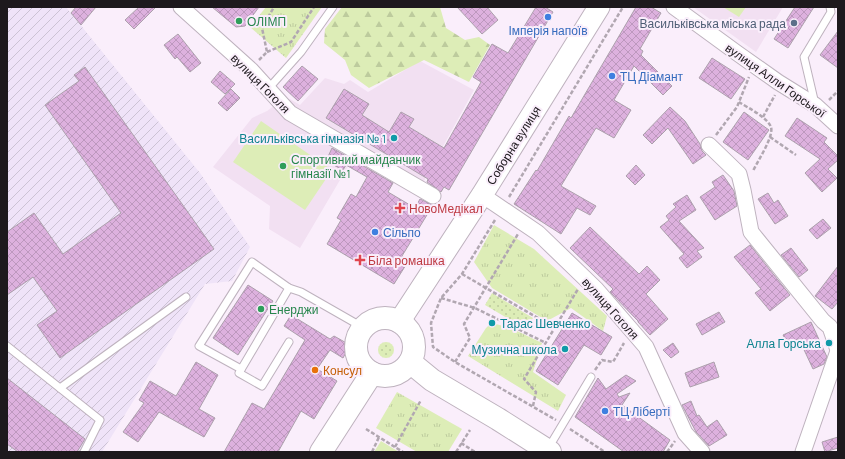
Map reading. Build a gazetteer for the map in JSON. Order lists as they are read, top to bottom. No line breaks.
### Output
{"streets":{"main road":["Соборна вулиця"],"street":["вулиця Алли Горської","вулиця Гоголя"]},"crossings":[["вулиця Гоголя","Соборна вулиця"]],"places":{"other":["Імперія напоїв","ОЛІМП","Васильківська міська рада","ТЦ Діамант","Васильківська гімназія № 1","Спортивний майданчик гімназії №1","Сільпо","Енерджи","Тарас Шевченко","Алла Горська","Музична школа","Консул","ТЦ Ліберті"],"health":["НовоМедікал","Біла ромашка"]}}
